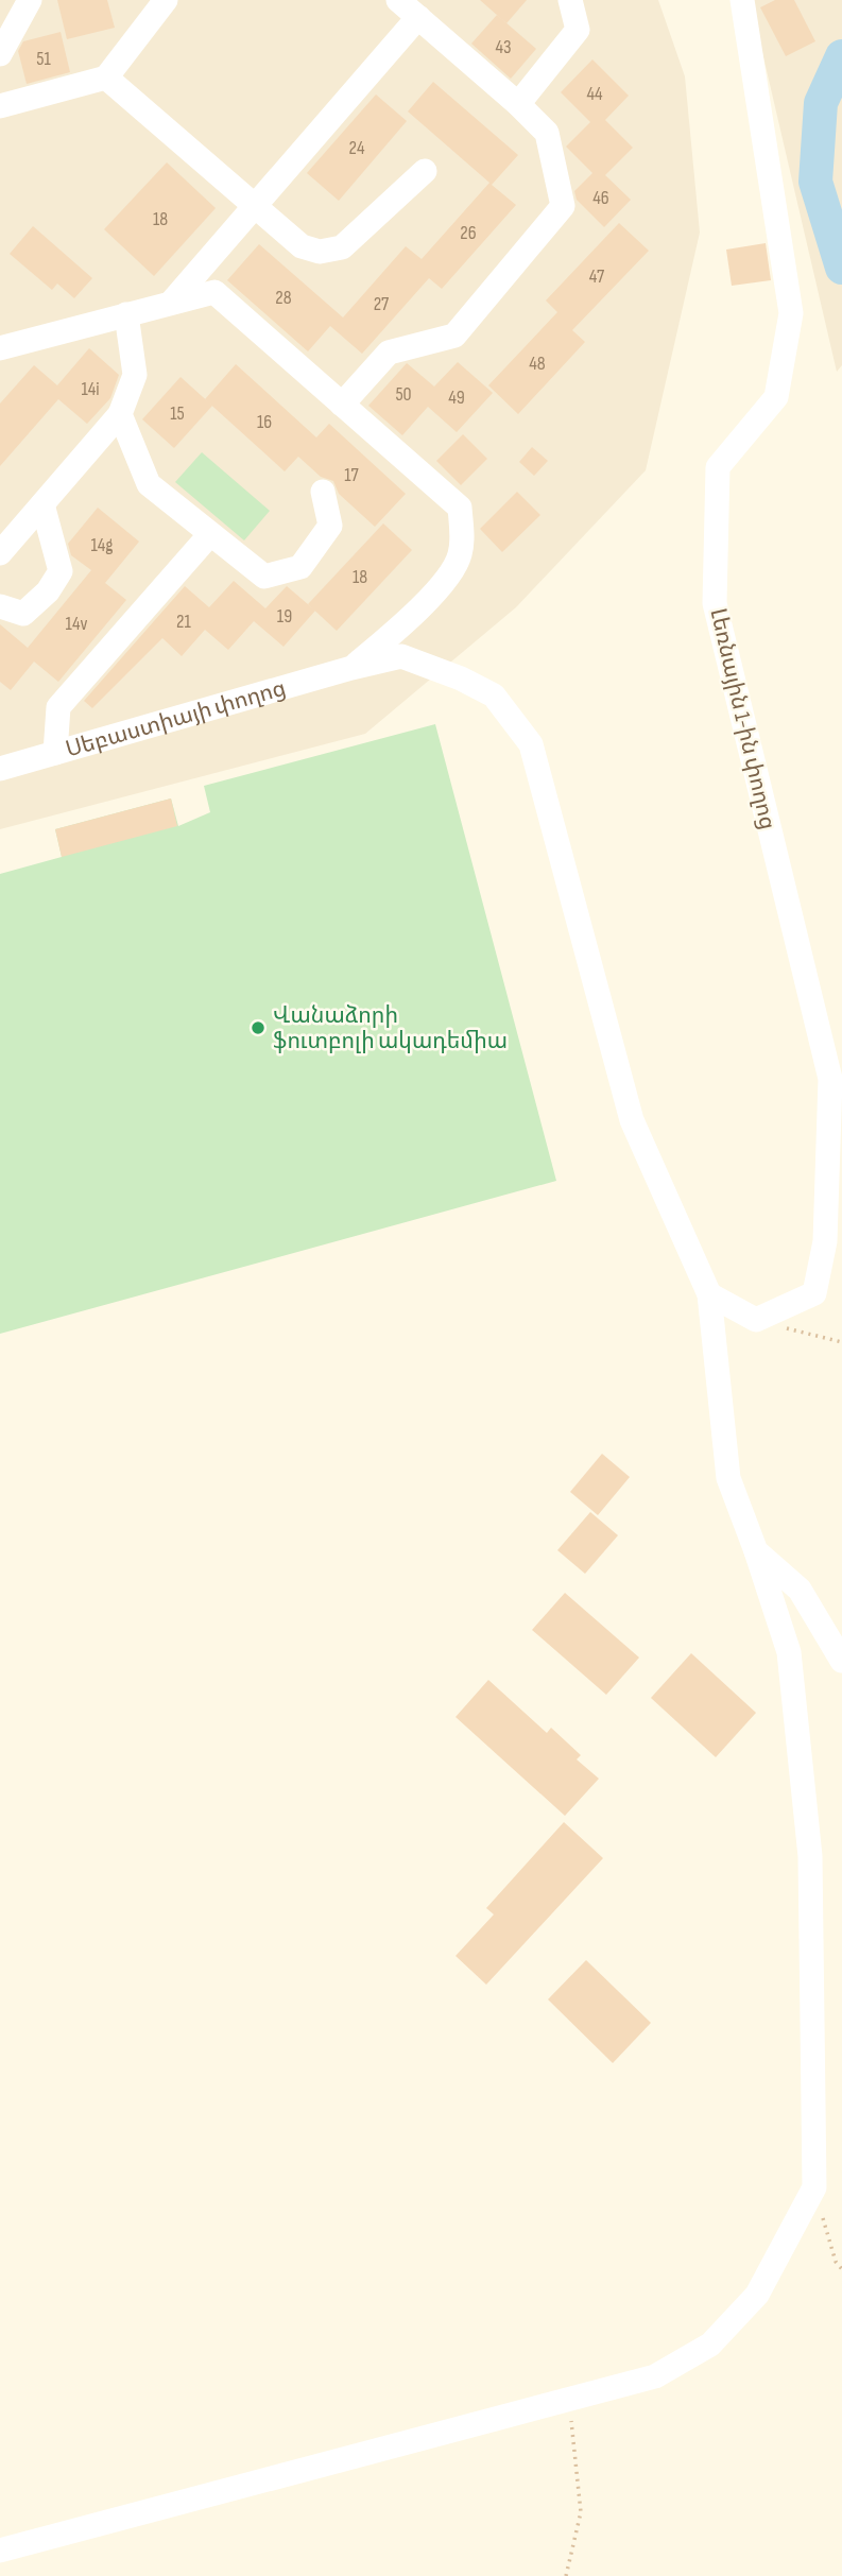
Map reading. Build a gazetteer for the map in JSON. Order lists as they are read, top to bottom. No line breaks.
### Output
{"streets":{"street":["Սեբաստիայի փողոց","Լեռնային 1-ին փողոց"]},"places":["Վանաձորի ֆուտբոլի ակադեմիա"],"house_numbers":["43","51","44","24","46","18","26","47","28","27","48","14i","50","49","15","16","17","14g","18","19","21","14v"]}
